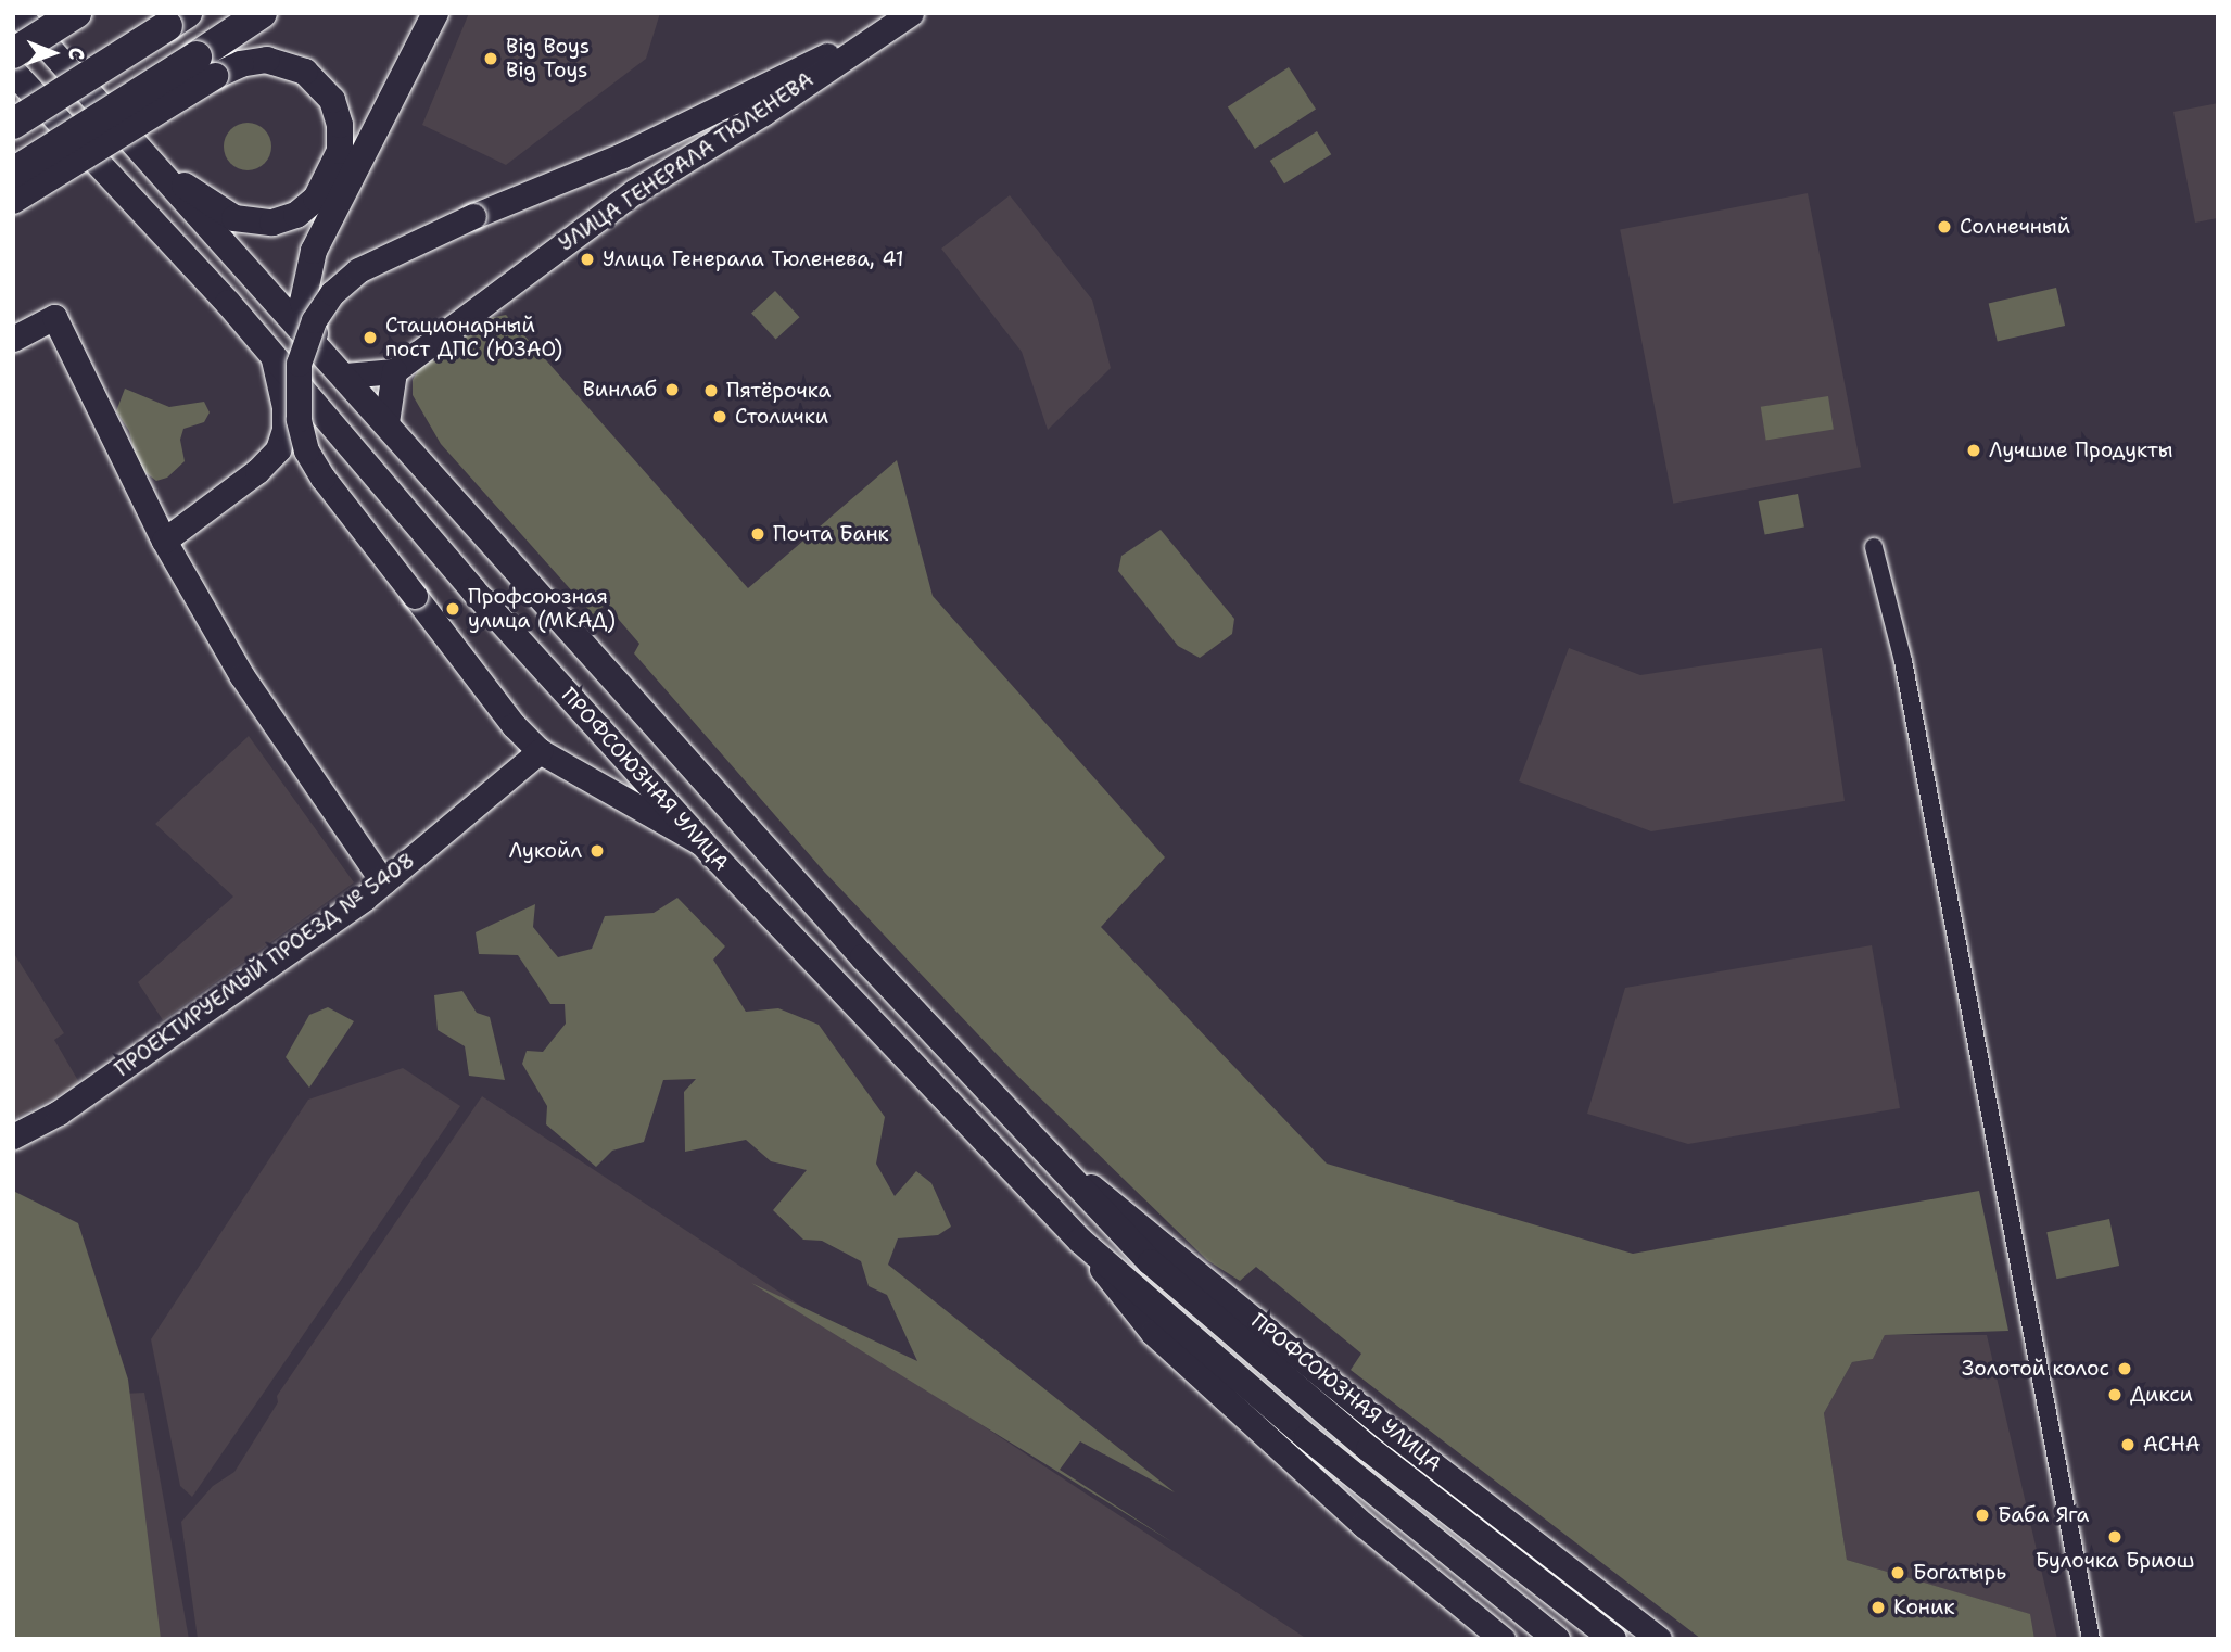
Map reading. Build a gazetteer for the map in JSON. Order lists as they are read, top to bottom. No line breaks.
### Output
{"streets":{"main road":["ПРОФСОЮЗНАЯ УЛИЦА"],"street":["УЛИЦА ГЕНЕРАЛА ТЮЛЕНЕВА","ПРОЕКТИРУЕМЫЙ ПРОЕЗД № 5408"]},"places":["Big Boys Big Toys","Солнечный","Улица Генерала Тюленева, 41","Стационарный пост ДПС (ЮЗАО)","Винлаб","Пятёрочка","Столички","Лучшие Продукты","Почта Банк","Профсоюзная улица (МКАД)","Лукойл","Золотой колос","Дикси","АСНА","Баба Яга","Булочка Бриош","Богатырь","Коник"],"north":"right"}
